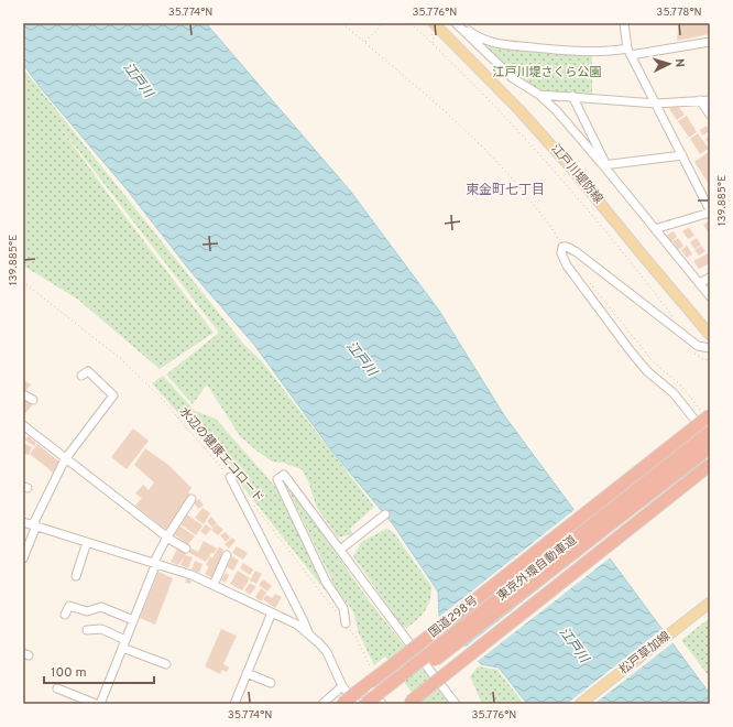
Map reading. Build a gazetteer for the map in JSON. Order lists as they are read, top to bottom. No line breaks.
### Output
{"streets":{"highway":["東京外環自動車道","国道298号"],"main road":["江戸川堤防線","松戸草加線"],"path":["水辺の健康エコロード"]},"districts":["東金町七丁目"],"water":["江戸川"],"parks":["江戸川堤さくら公園"],"scale_bar":"100 m","north":"right","coordinates":["35.774°N","35.776°N","35.778°N","139.885°E"]}
